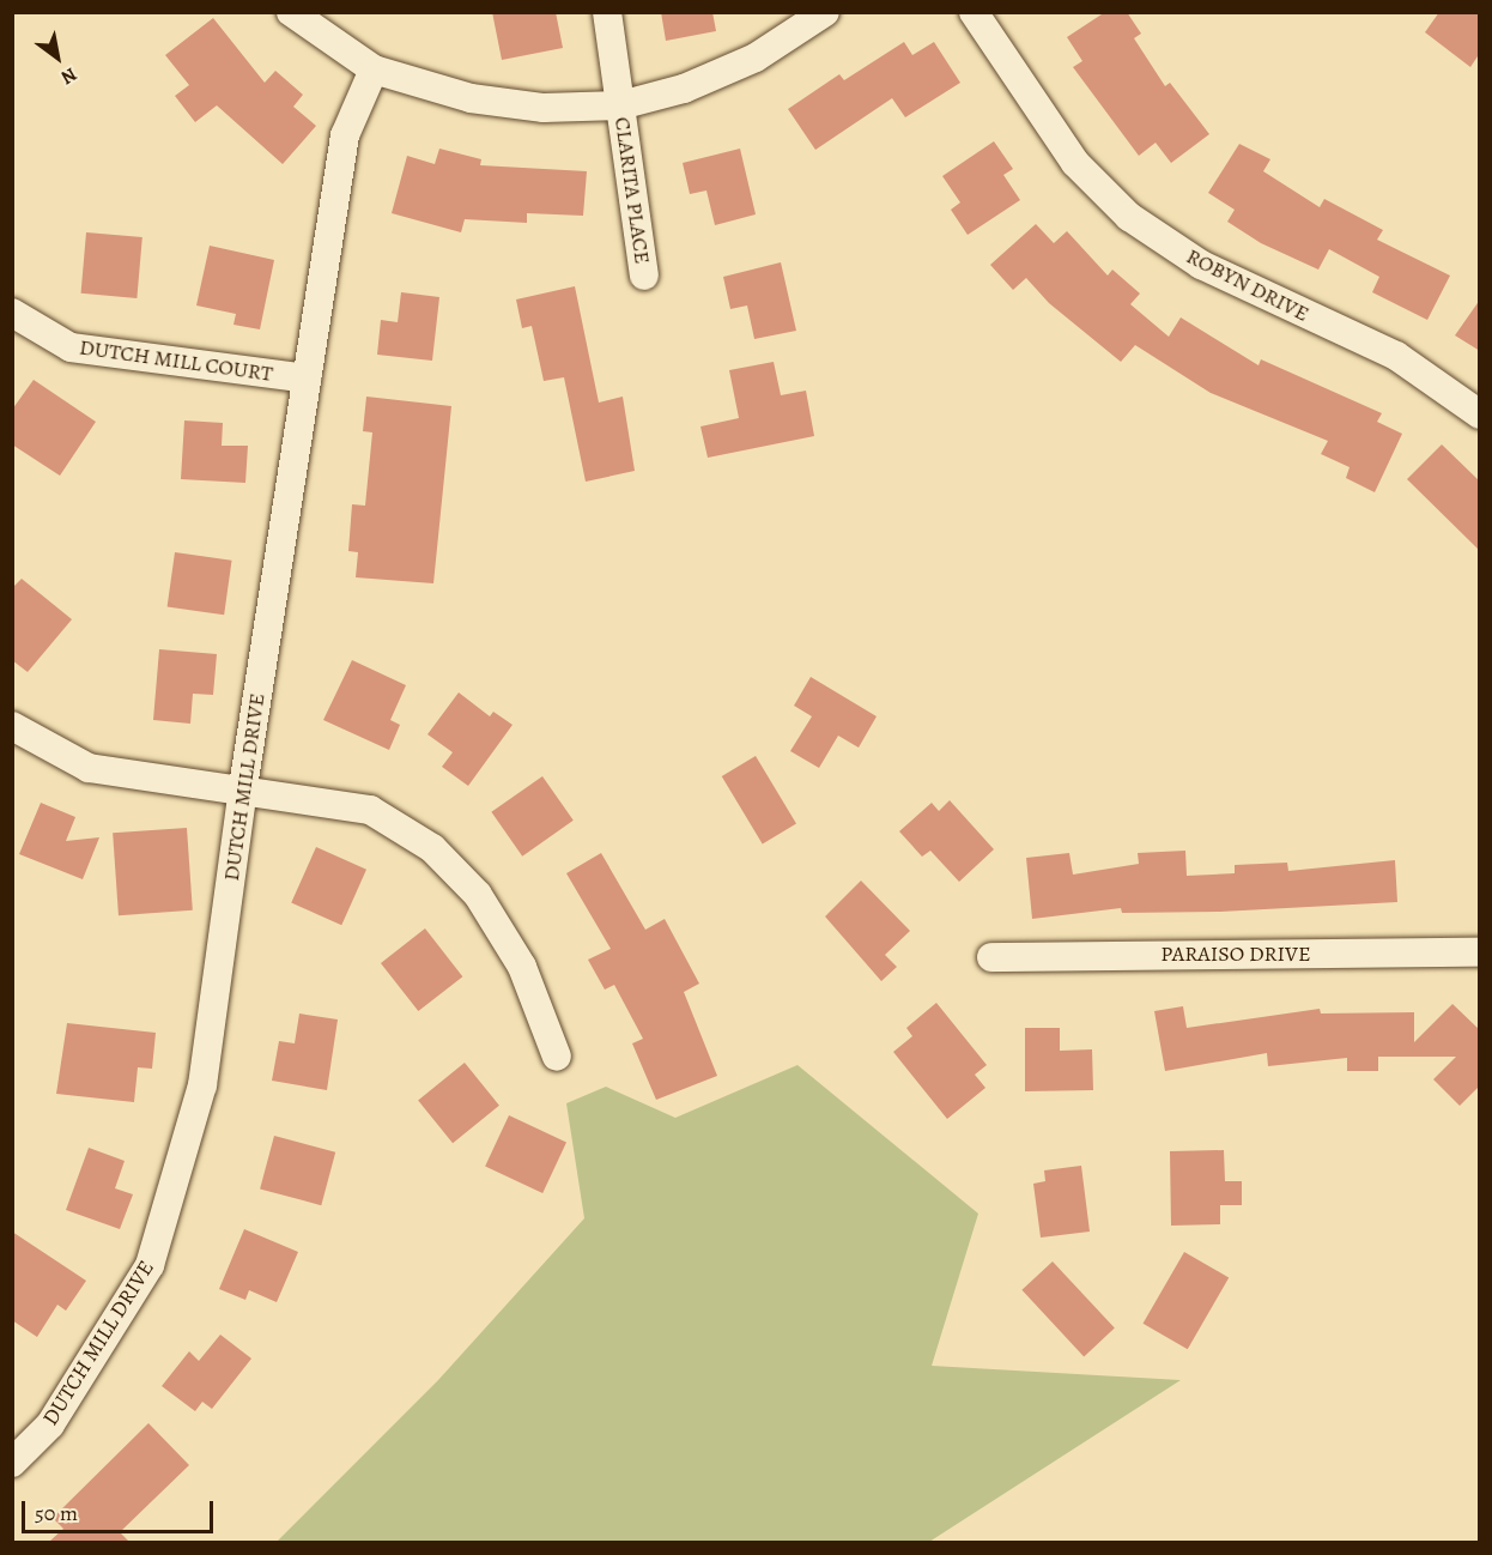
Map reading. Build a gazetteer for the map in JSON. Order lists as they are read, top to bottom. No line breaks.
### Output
{"streets":{"street":["CLARITA PLACE","ROBYN DRIVE","DUTCH MILL COURT","DUTCH MILL DRIVE","PARAISO DRIVE"]},"crossings":[["DUTCH MILL COURT","DUTCH MILL DRIVE"]],"scale_bar":"50 m","north":"bottom right"}
